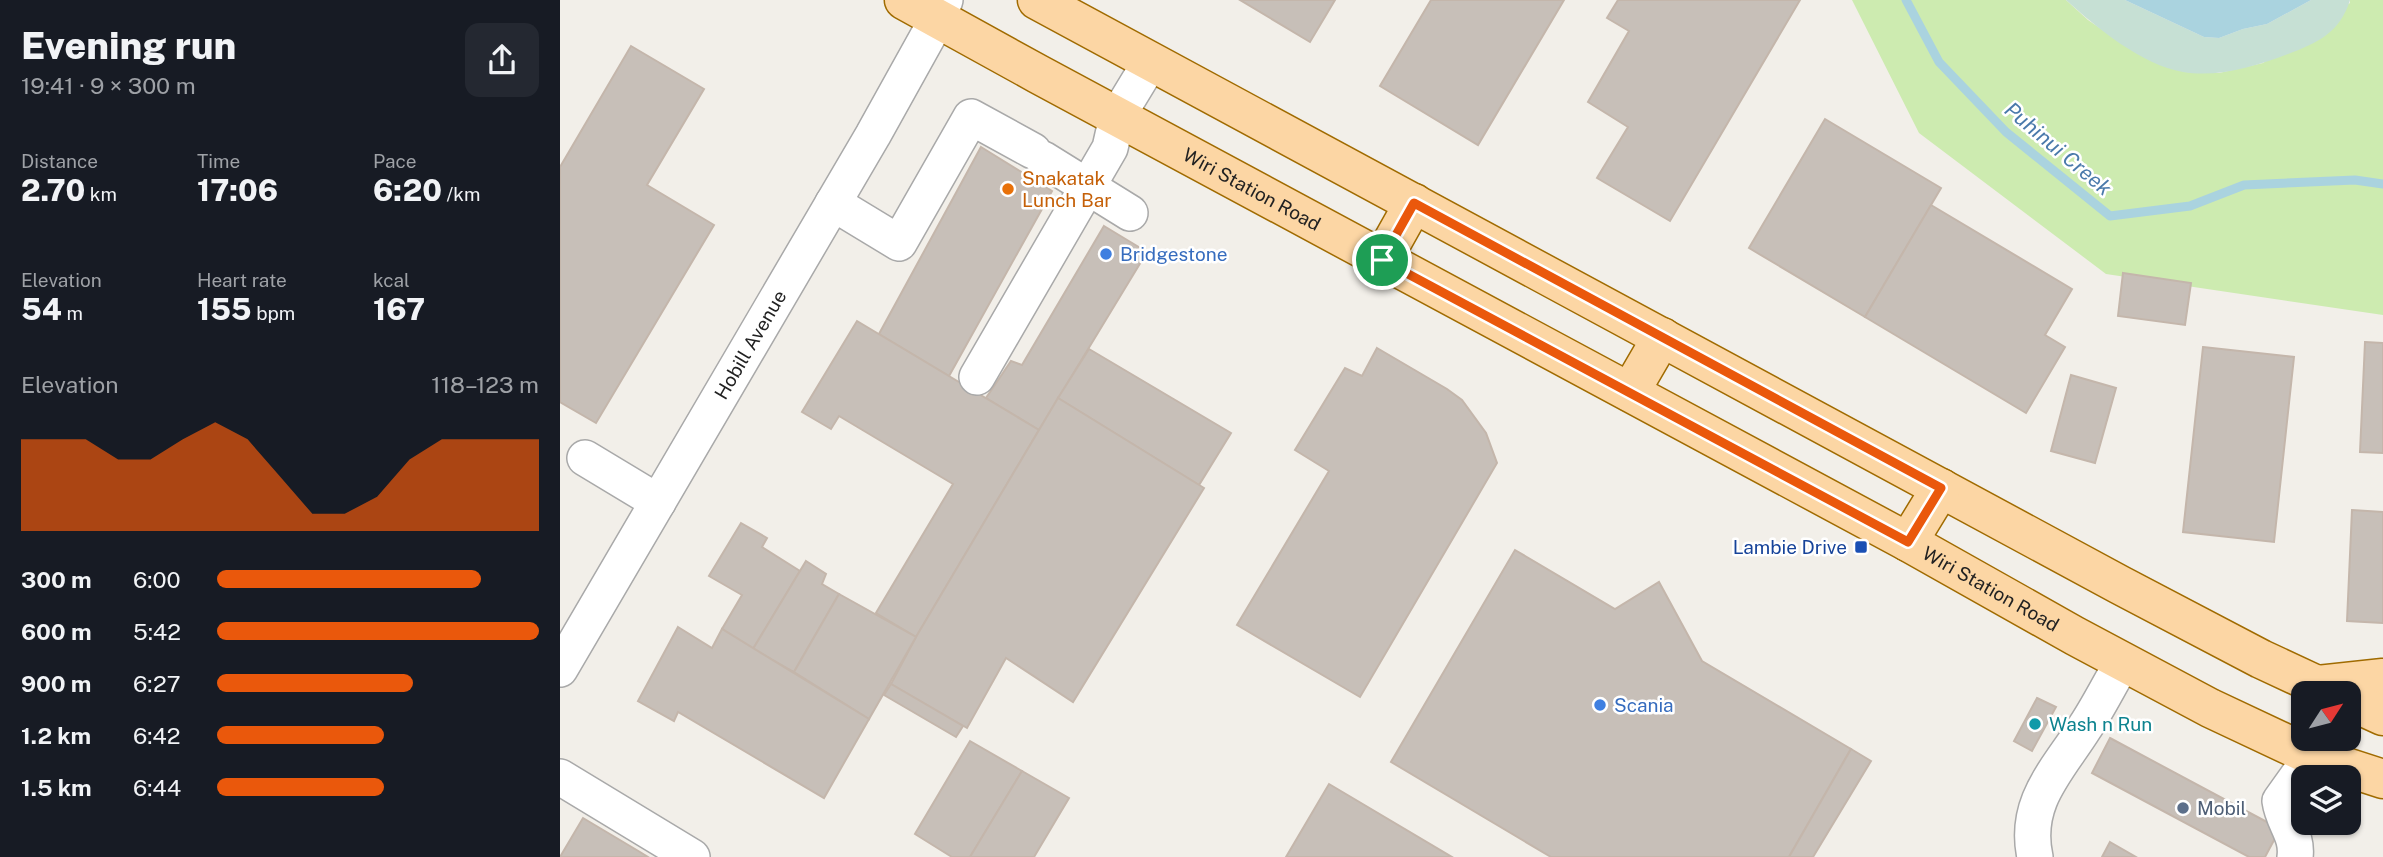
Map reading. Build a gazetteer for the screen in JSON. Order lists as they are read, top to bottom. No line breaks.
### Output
{"streets":{"main road":["Wiri Station Road"],"street":["Hobill Avenue"]},"crossings":[["Wiri Station Road","Hobill Avenue"]],"water":["Puhinui Creek"],"places":{"other":["Snakatak Lunch Bar","Bridgestone","Scania","Wash n Run","Mobil"],"transit":["Lambie Drive"]},"north":"top right","page":{"heading":["Evening run","19:41 · 9 × 300 m"],"stats":[["Distance","2.70 km"],["Time","17:06"],["Pace","6:20 /km"],["Elevation","54 m"],["Heart rate","155 bpm"],["kcal","167"]],"chart":["Elevation","118–123 m"],"list":[{"name":"300 m","note":"6:00"},{"name":"600 m","note":"5:42"},{"name":"900 m","note":"6:27"},{"name":"1.2 km","note":"6:42"},{"name":"1.5 km","note":"6:44"}]}}
